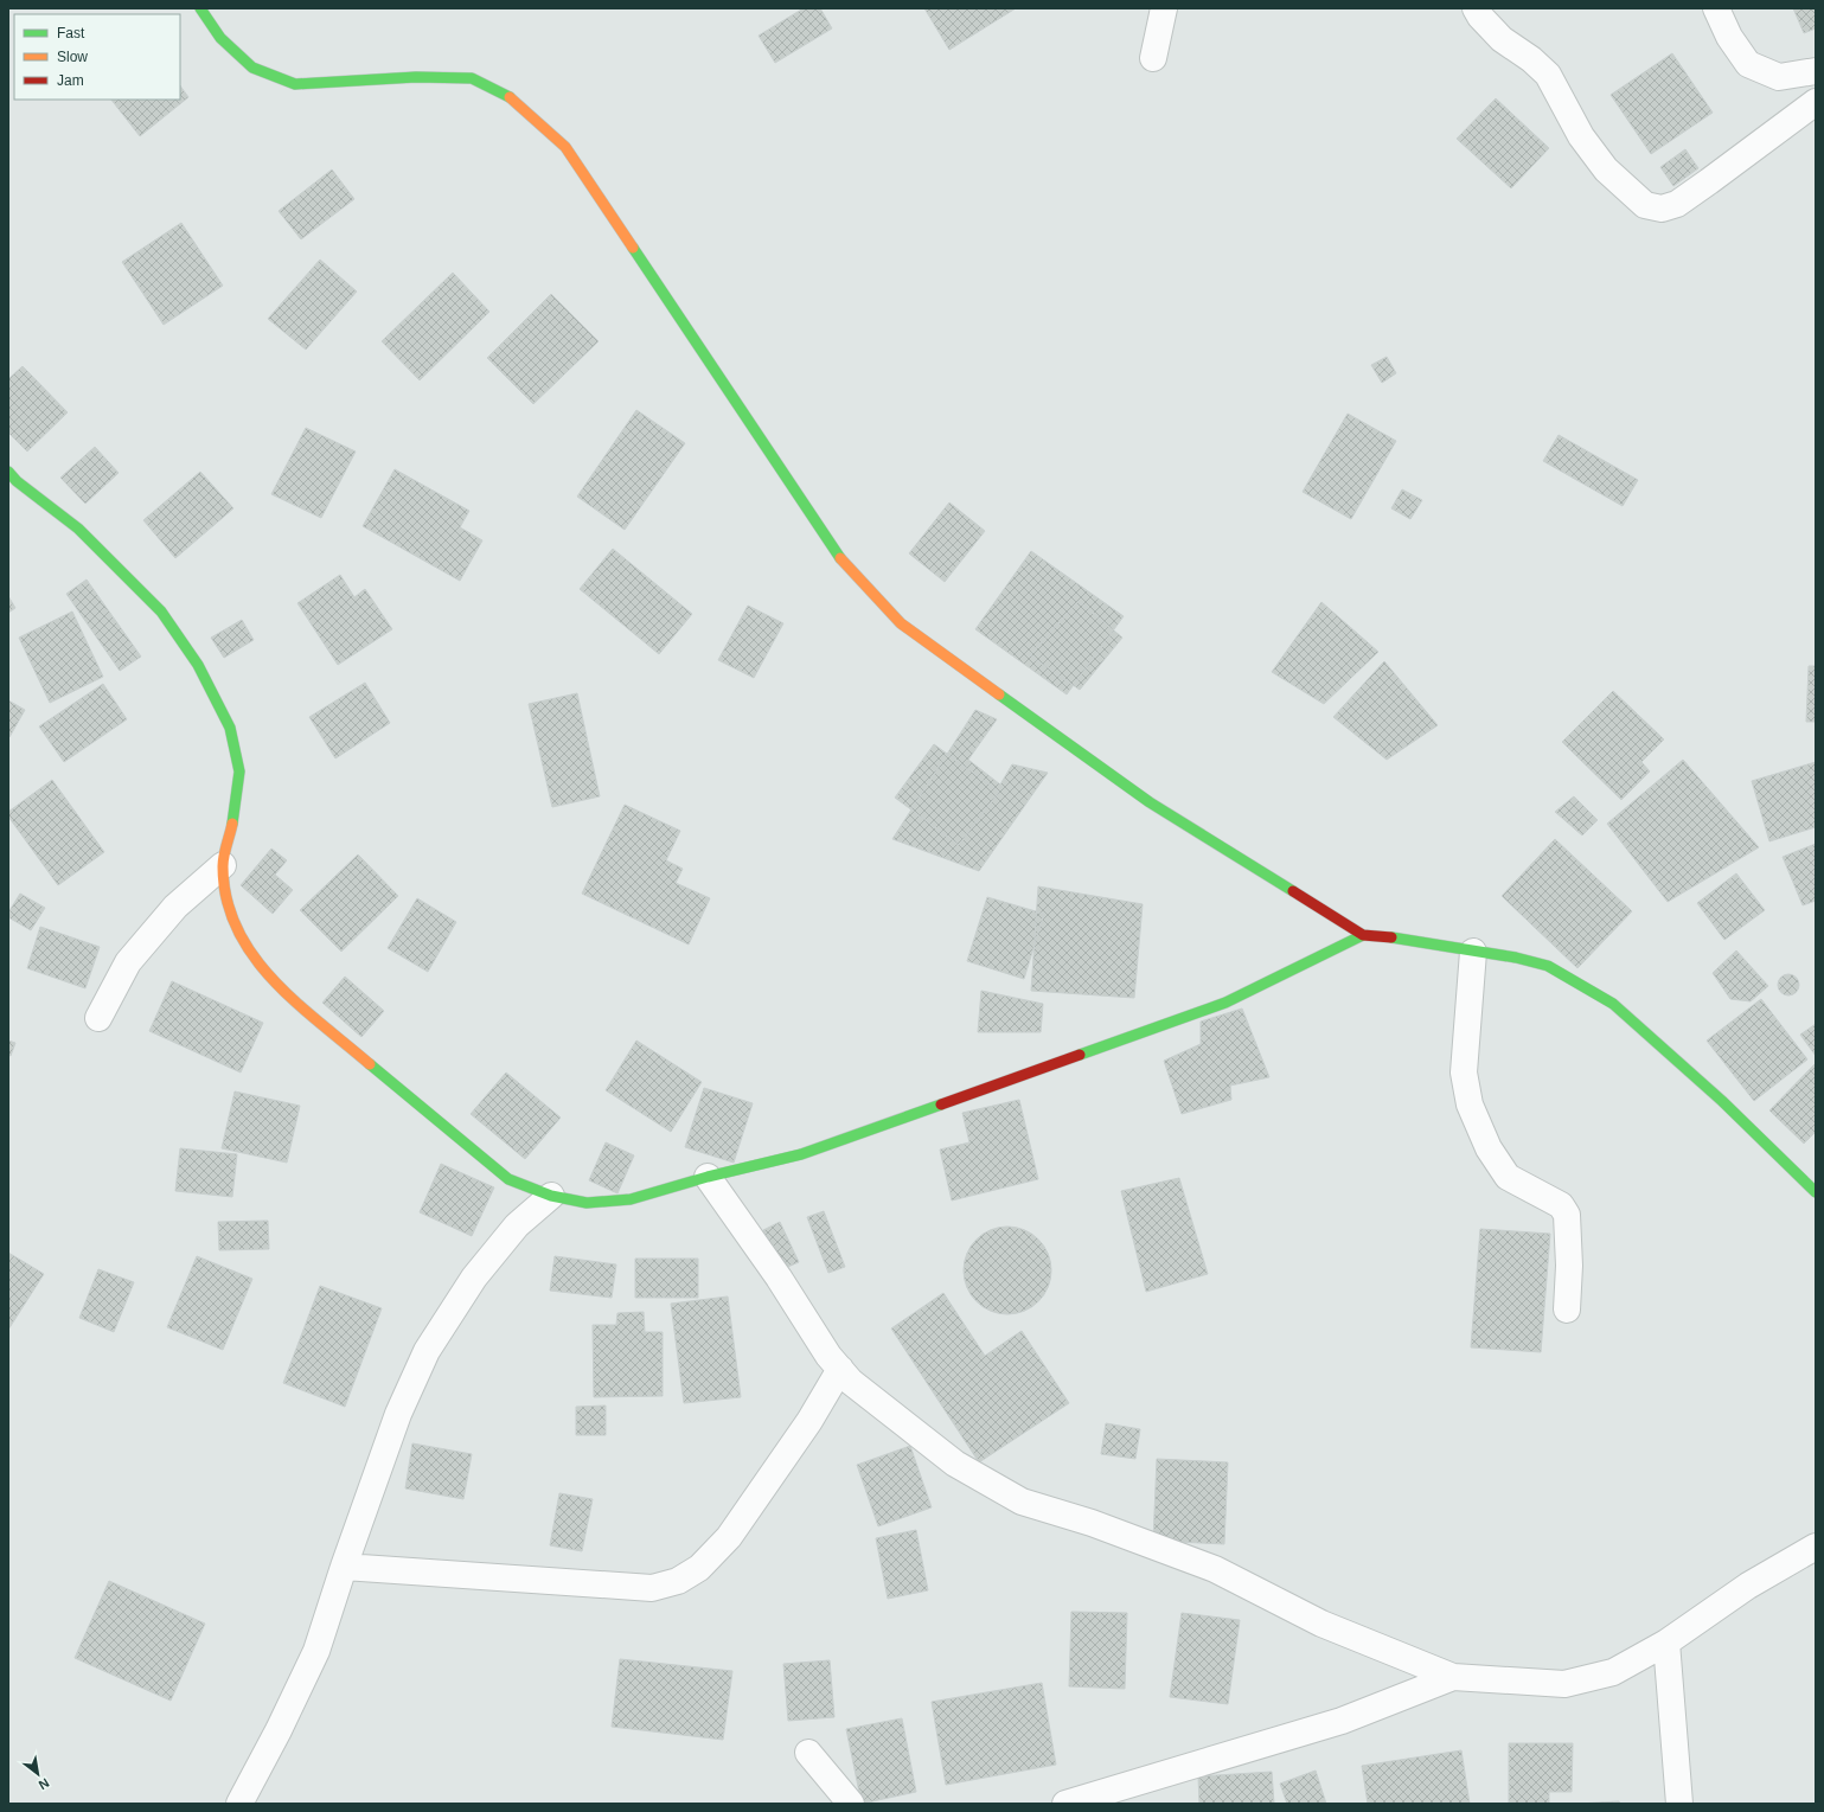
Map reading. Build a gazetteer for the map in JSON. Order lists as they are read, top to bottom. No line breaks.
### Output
{"legend":["Fast","Slow","Jam"],"north":"bottom right"}
